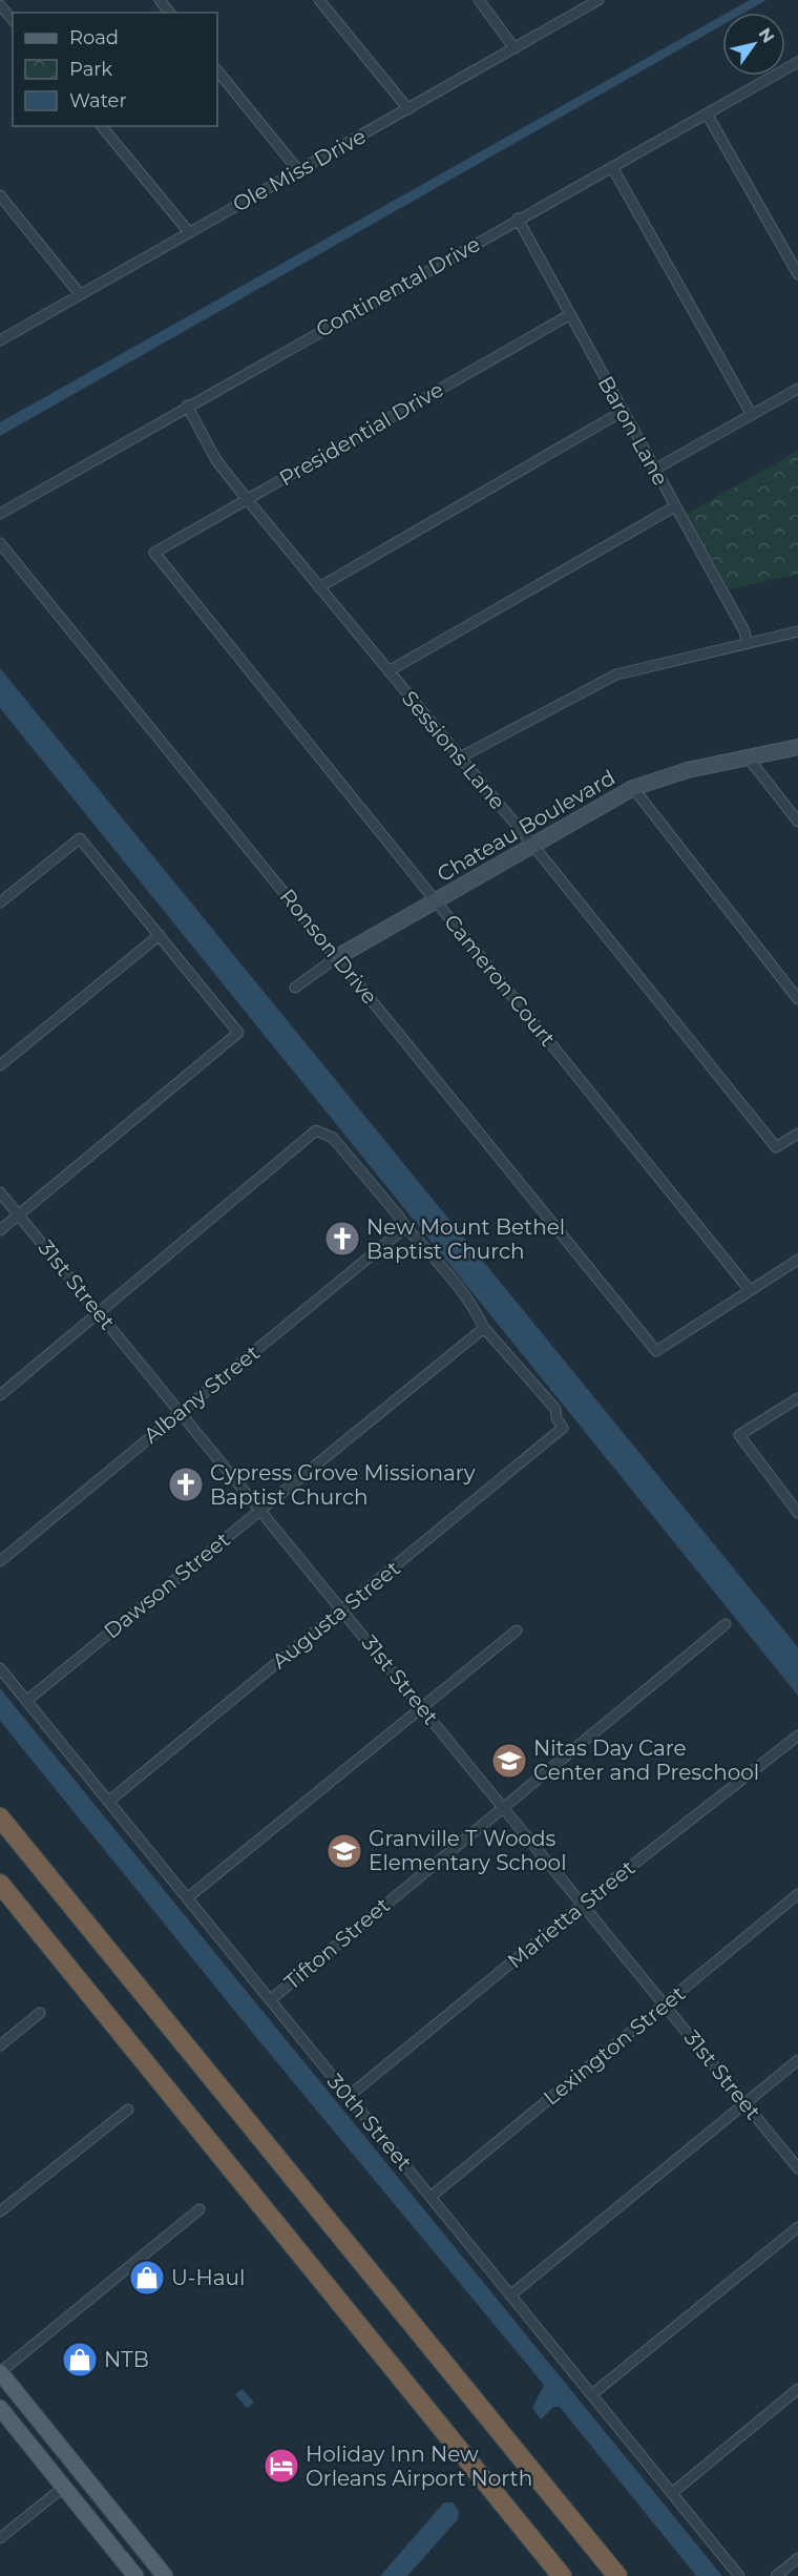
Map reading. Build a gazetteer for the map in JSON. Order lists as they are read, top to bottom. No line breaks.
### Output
{"streets":{"street":["Ole Miss Drive","Continental Drive","Baron Lane","Presidential Drive","Sessions Lane","Chateau Boulevard","Ronson Drive","Cameron Court","31st Street","Albany Street","Dawson Street","Augusta Street","Marietta Street","Tifton Street","Lexington Street","30th Street"]},"crossings":[["Continental Drive","Baron Lane"],["Continental Drive","Sessions Lane"],["Baron Lane","Presidential Drive"],["Presidential Drive","Sessions Lane"],["Presidential Drive","Cameron Court"],["Sessions Lane","Chateau Boulevard"],["Chateau Boulevard","Ronson Drive"],["Chateau Boulevard","Cameron Court"],["Ronson Drive","Cameron Court"],["31st Street","Albany Street"],["31st Street","Dawson Street"],["31st Street","Augusta Street"],["31st Street","Marietta Street"],["31st Street","Tifton Street"],["31st Street","Lexington Street"],["Dawson Street","Augusta Street"],["Dawson Street","30th Street"],["Augusta Street","30th Street"],["Marietta Street","30th Street"],["Tifton Street","30th Street"],["Lexington Street","30th Street"]],"places":{"church":["New Mount Bethel Baptist Church","Cypress Grove Missionary Baptist Church"],"school or university":["Nitas Day Care Center and Preschool","Granville T Woods Elementary School"],"shop":["U-Haul","NTB"],"hotel":["Holiday Inn New Orleans Airport North"]},"legend":["Road","Park","Water"],"north":"top right"}
